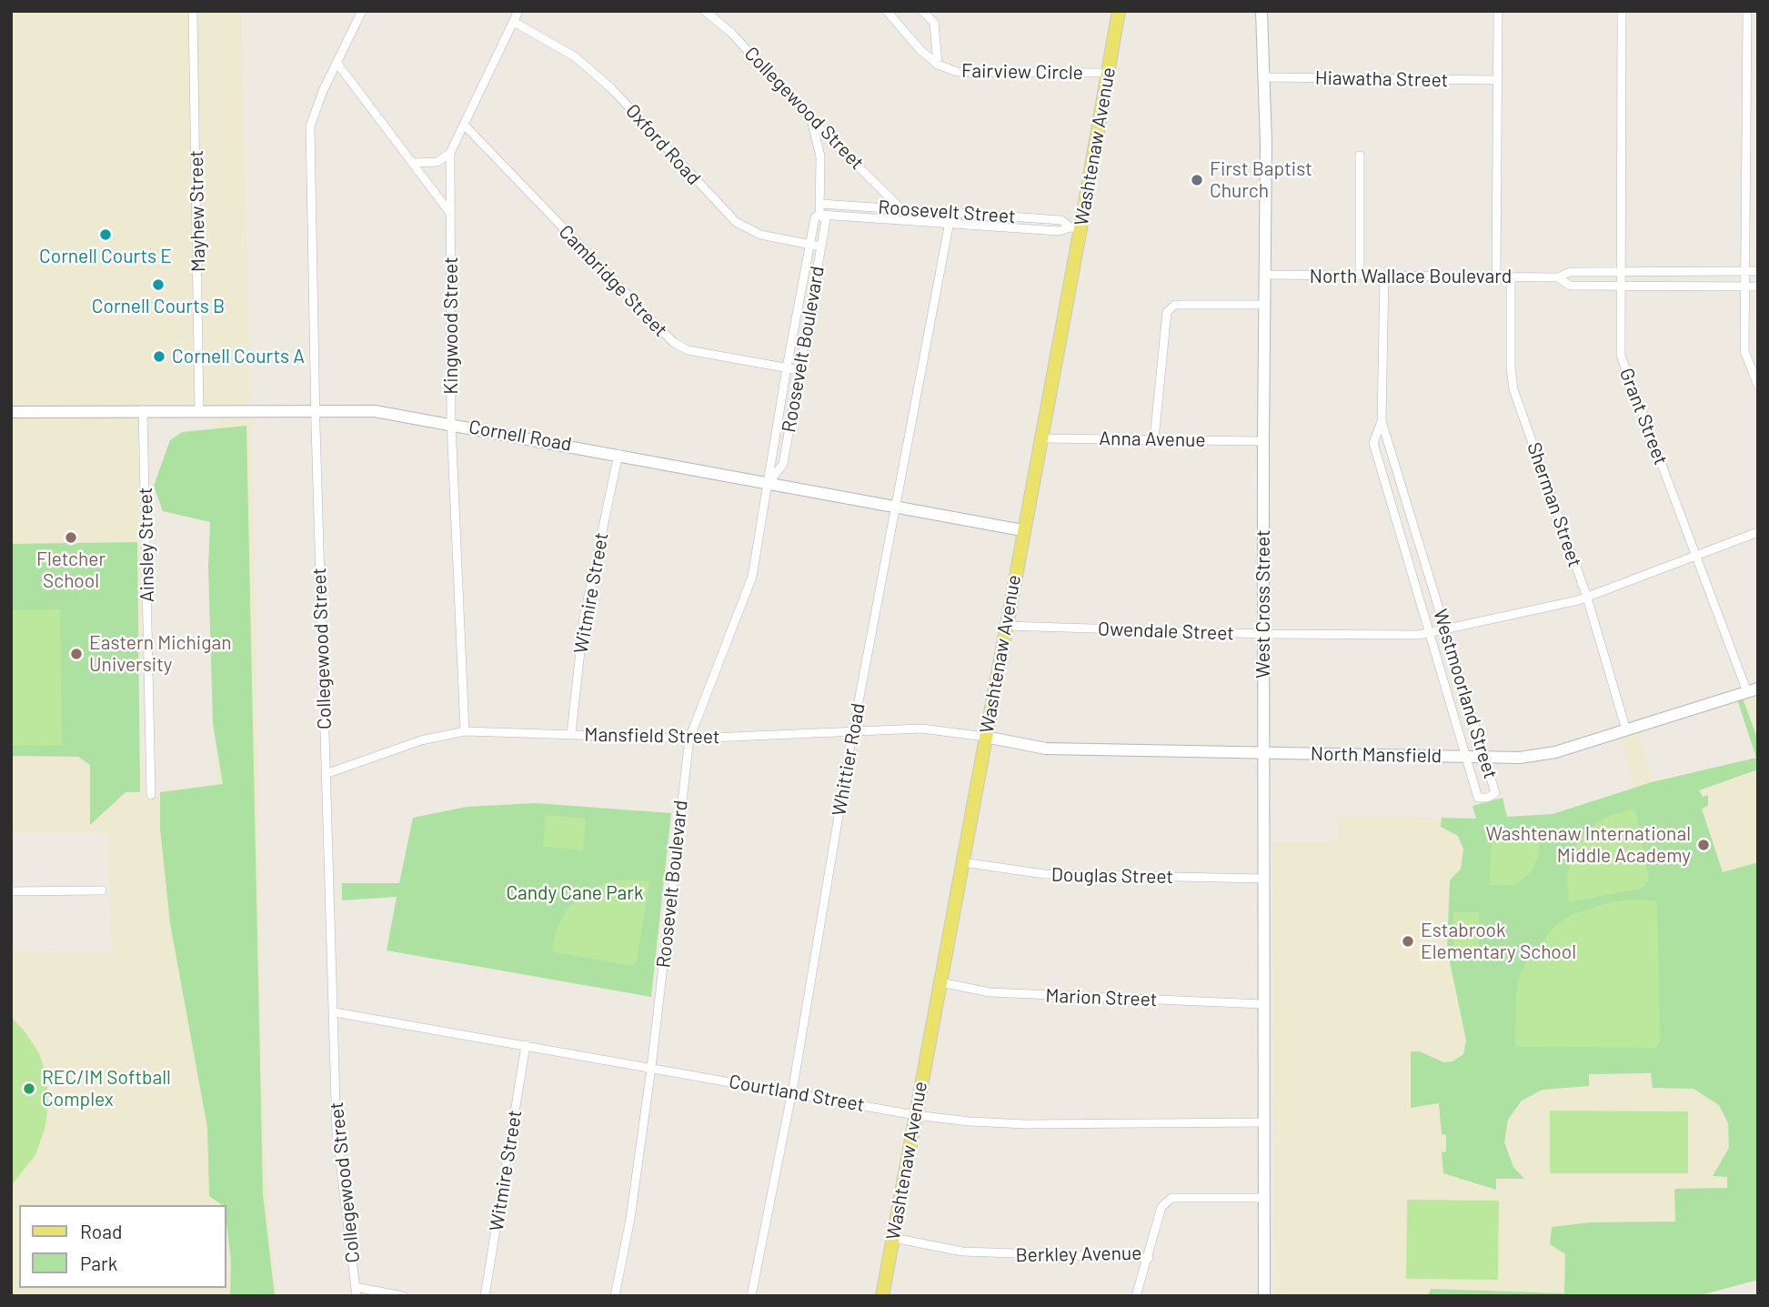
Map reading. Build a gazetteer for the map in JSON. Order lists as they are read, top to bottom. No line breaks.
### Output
{"streets":{"main road":["Washtenaw Avenue"],"street":["Fairview Circle","Hiawatha Street","Collegewood Street","Oxford Road","Mayhew Street","Roosevelt Street","North Wallace Boulevard","Cambridge Street","Kingwood Street","Roosevelt Boulevard","Grant Street","Cornell Road","Anna Avenue","Sherman Street","Ainsley Street","Witmire Street","West Cross Street","Owendale Street","Westmoorland Street","Mansfield Street","North Mansfield","Whittier Road","Douglas Street","Marion Street","Courtland Street","Berkley Avenue"]},"crossings":[["Fairview Circle","Washtenaw Avenue"],["Hiawatha Street","West Cross Street"],["Collegewood Street","Roosevelt Street"],["Collegewood Street","Roosevelt Boulevard"],["Collegewood Street","Cornell Road"],["Collegewood Street","Mansfield Street"],["Collegewood Street","Courtland Street"],["Oxford Road","Kingwood Street"],["Oxford Road","Roosevelt Boulevard"],["Washtenaw Avenue","Roosevelt Street"],["Washtenaw Avenue","Cornell Road"],["Washtenaw Avenue","Anna Avenue"],["Washtenaw Avenue","Owendale Street"],["Washtenaw Avenue","Mansfield Street"],["Washtenaw Avenue","North Mansfield"],["Washtenaw Avenue","Douglas Street"],["Washtenaw Avenue","Marion Street"],["Washtenaw Avenue","Courtland Street"],["Washtenaw Avenue","Berkley Avenue"],["Mayhew Street","Cornell Road"],["Roosevelt Street","Roosevelt Boulevard"],["Roosevelt Street","Whittier Road"],["North Wallace Boulevard","Grant Street"],["North Wallace Boulevard","Sherman Street"],["North Wallace Boulevard","West Cross Street"],["North Wallace Boulevard","Westmoorland Street"],["Cambridge Street","Kingwood Street"],["Cambridge Street","Roosevelt Boulevard"],["Kingwood Street","Cornell Road"],["Kingwood Street","Mansfield Street"],["Roosevelt Boulevard","Cornell Road"],["Roosevelt Boulevard","Mansfield Street"],["Roosevelt Boulevard","Courtland Street"],["Grant Street","Owendale Street"],["Grant Street","North Mansfield"],["Cornell Road","Ainsley Street"],["Cornell Road","Witmire Street"],["Cornell Road","Whittier Road"],["Anna Avenue","West Cross Street"],["Sherman Street","Owendale Street"],["Sherman Street","North Mansfield"],["Witmire Street","Mansfield Street"],["Witmire Street","Courtland Street"],["West Cross Street","Owendale Street"],["West Cross Street","North Mansfield"],["West Cross Street","Douglas Street"],["West Cross Street","Marion Street"],["West Cross Street","Courtland Street"],["West Cross Street","Berkley Avenue"],["Owendale Street","Westmoorland Street"],["Westmoorland Street","North Mansfield"],["Mansfield Street","North Mansfield"],["Mansfield Street","Whittier Road"],["Whittier Road","Courtland Street"]],"parks":["Candy Cane Park"],"places":["First Baptist Church","Cornell Courts E","Cornell Courts B","Cornell Courts A","Fletcher School","Eastern Michigan University","Washtenaw International Middle Academy","Estabrook Elementary School","REC/IM Softball Complex"],"legend":["Road","Park"]}
